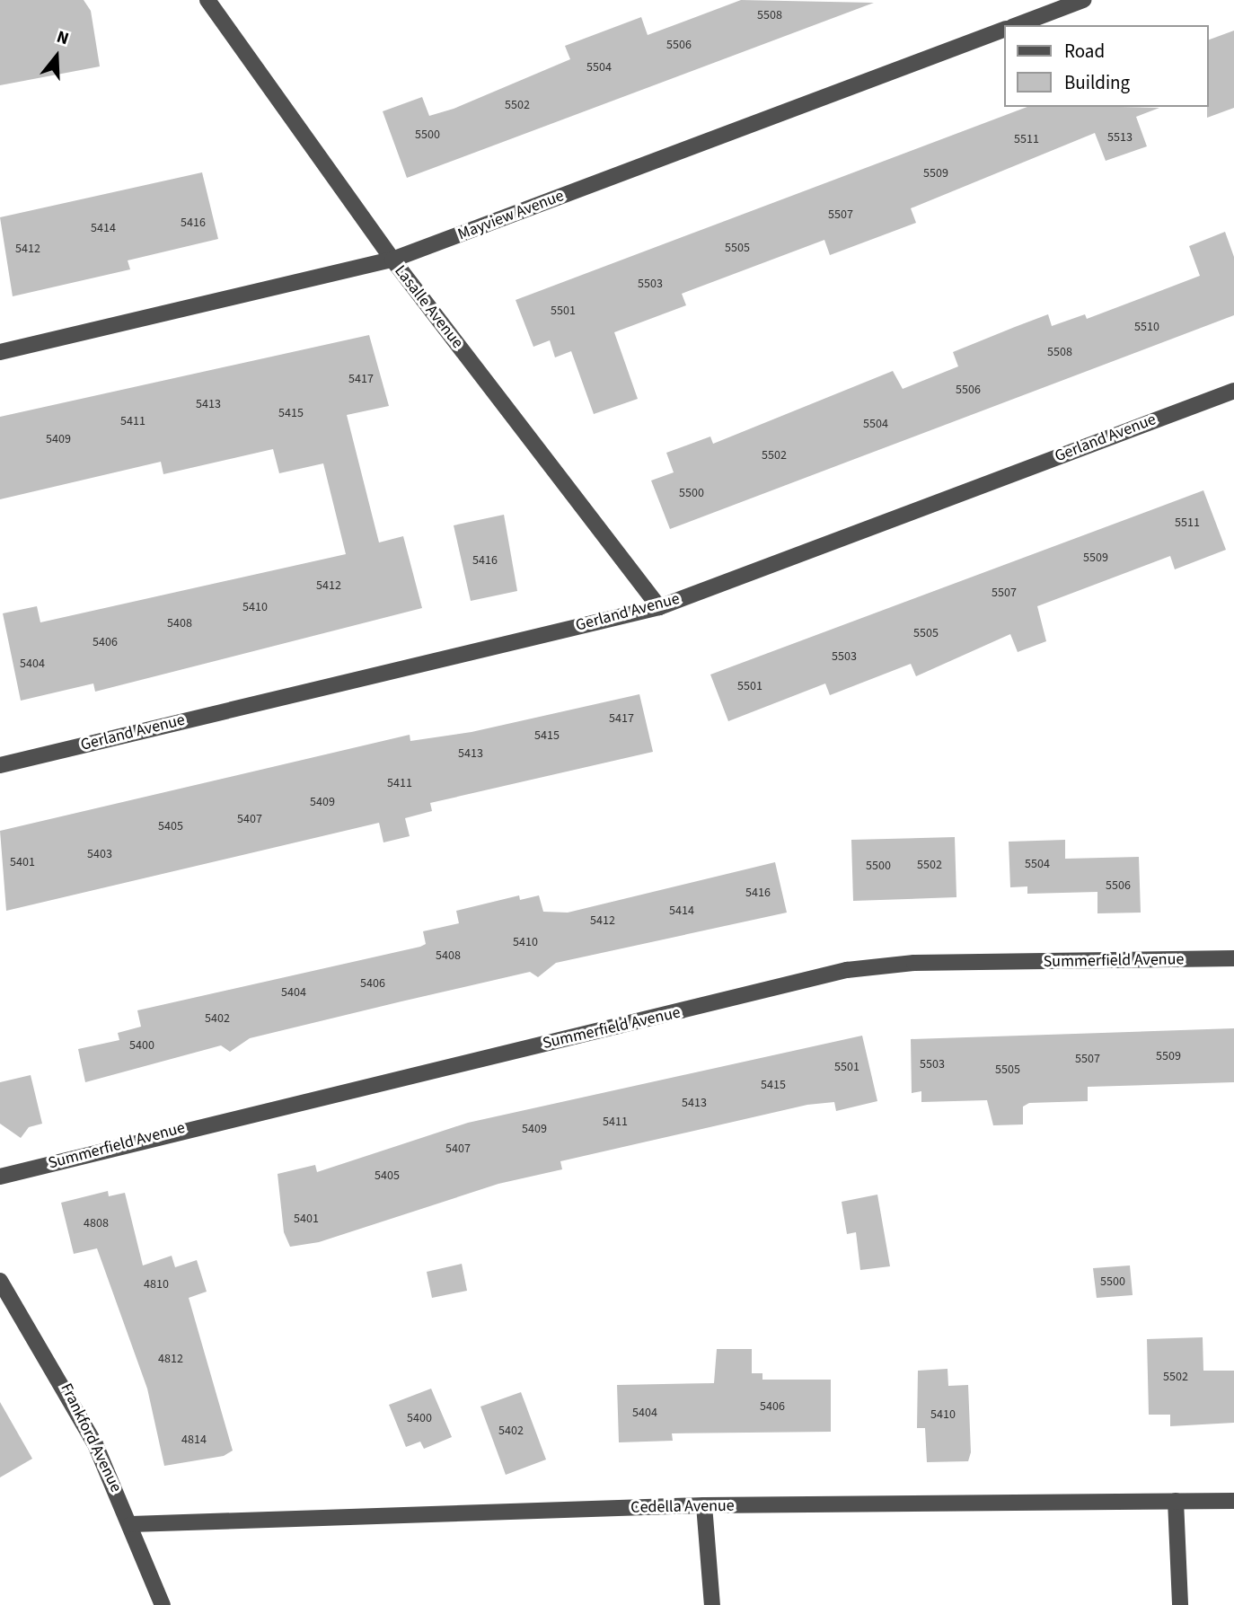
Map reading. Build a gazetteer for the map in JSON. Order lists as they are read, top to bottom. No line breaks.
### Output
{"streets":{"street":["Mayview Avenue","Lasalle Avenue","Gerland Avenue","Summerfield Avenue","Frankford Avenue","Cedella Avenue"]},"crossings":[["Mayview Avenue","Lasalle Avenue"],["Lasalle Avenue","Gerland Avenue"],["Frankford Avenue","Cedella Avenue"]],"house_numbers":["5508","5506","5504","5502","5500","5513","5511","5509","5507","5416","5414","5505","5412","5503","5501","5510","5508","5417","5506","5413","5415","5411","5504","5409","5502","5500","5511","5509","5416","5412","5507","5410","5408","5505","5406","5503","5404","5501","5417","5415","5413","5411","5409","5407","5405","5403","5401","5504","5502","5500","5506","5416","5414","5412","5410","5408","5406","5404","5402","5400","5509","5507","5503","5501","5505","5415","5413","5411","5409","5407","5405","5401","4808","5500","4810","4812","5502","5406","5404","5410","5400","5402","4814"],"legend":["Road","Building"],"north":"top"}
